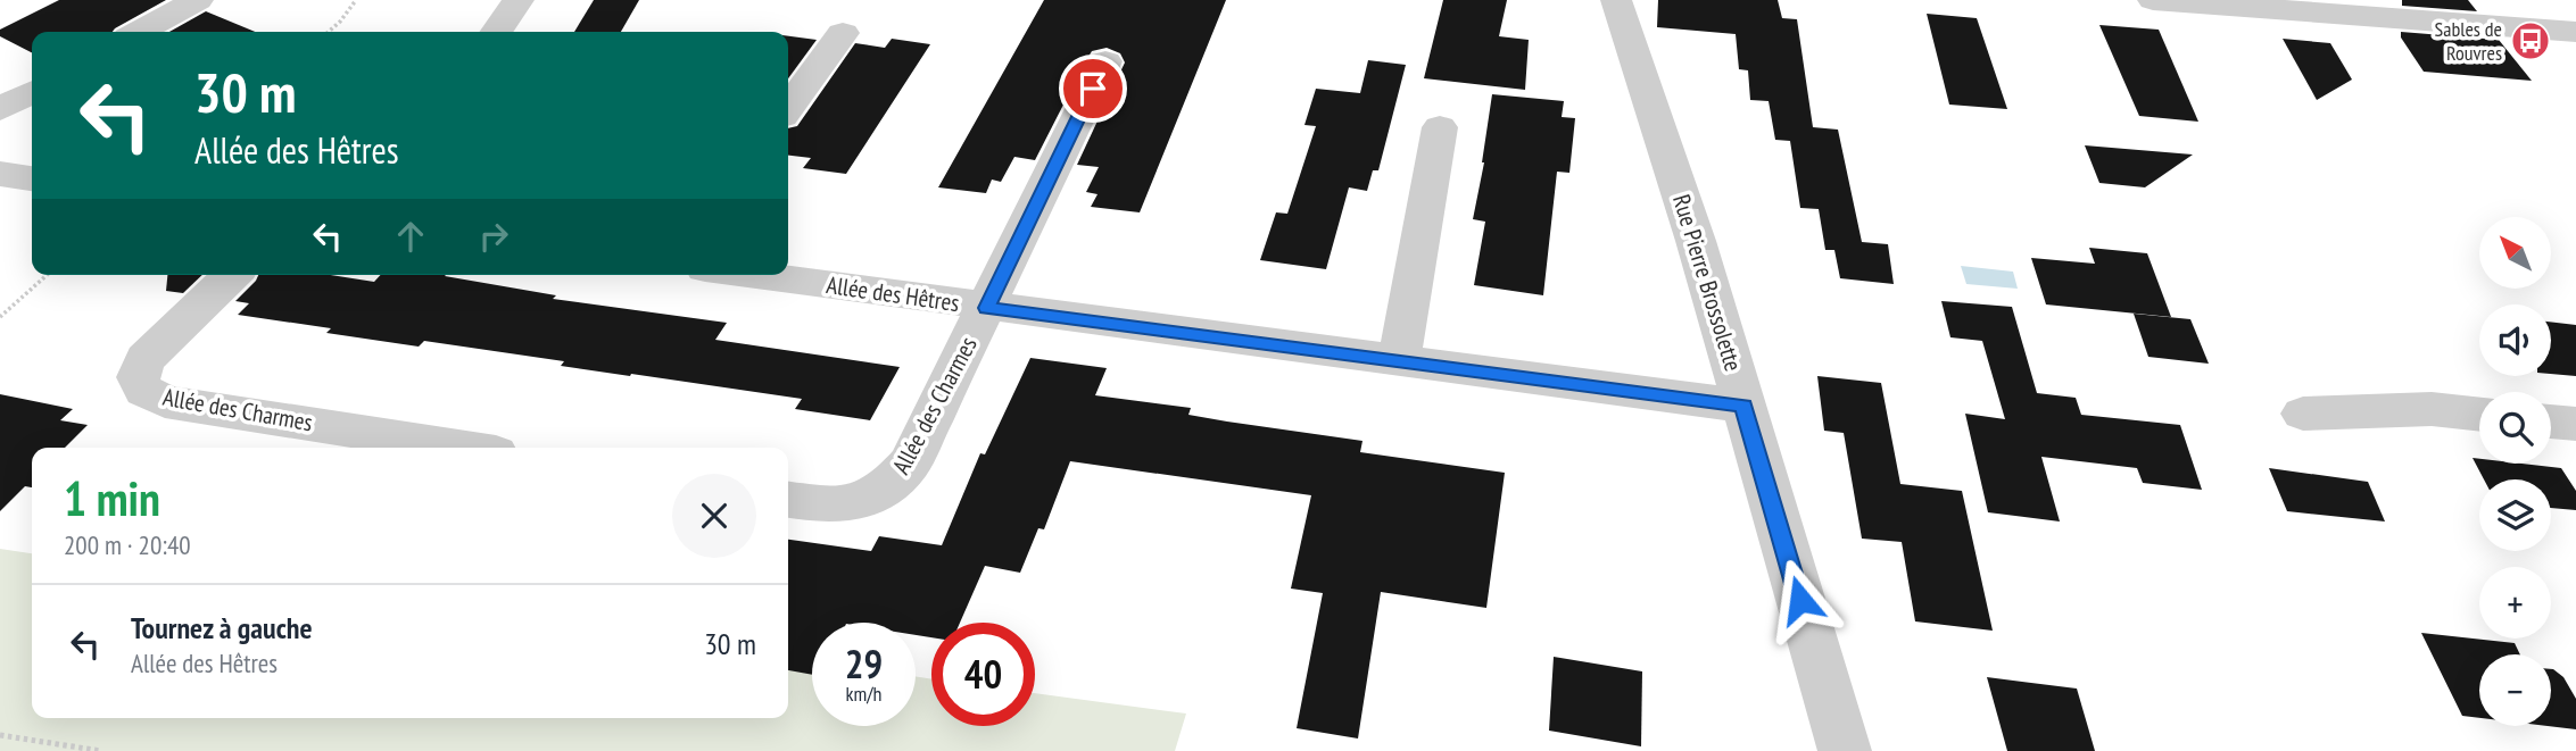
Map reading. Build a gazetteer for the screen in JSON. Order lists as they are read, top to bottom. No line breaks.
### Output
{"streets":{"street":["Rue Pierre Brossolette","Allée des Hêtres","Allée des Charmes"]},"crossings":[["Rue Pierre Brossolette","Allée des Hêtres"],["Allée des Hêtres","Allée des Charmes"]],"places":{"bus stop":["Sables de Rouvres"]},"north":"top left","page":{"turn":["30 m","Allée des Hêtres"],"map_buttons":["+","−"],"heading":["1 min","200 m · 20:40"],"list":[{"name":"Tournez à gauche","note":"Allée des Hêtres","value":"30 m"}],"speed":"29 km/h","limit":"40"}}
